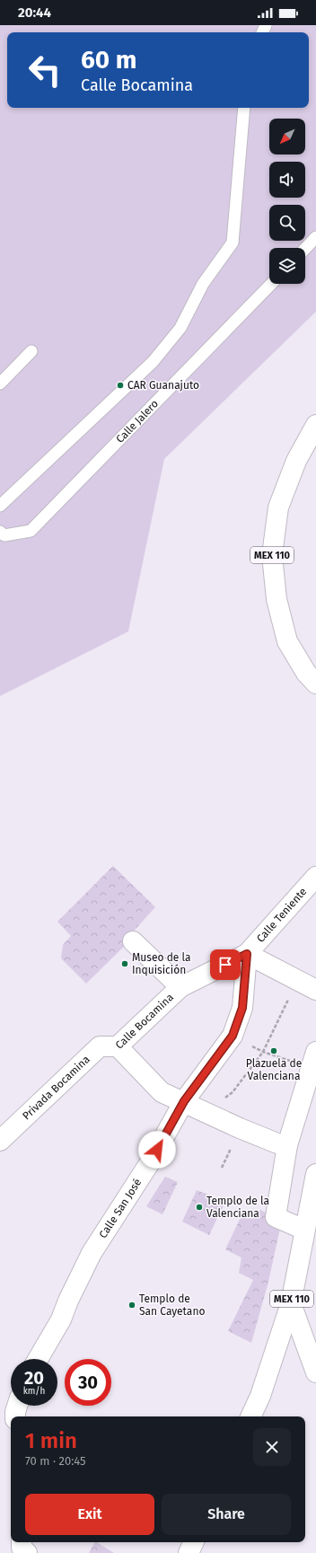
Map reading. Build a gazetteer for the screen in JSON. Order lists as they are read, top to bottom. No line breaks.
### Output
{"streets":{"street":["MEX 110","Calle Teniente","Calle Bocamina","Privada Bocamina","Calle San José"],"lane":["Calle Jalero"]},"crossings":[["Calle Teniente","Calle Bocamina"],["Calle Teniente","Calle San José"],["Calle Bocamina","Privada Bocamina"],["Calle Bocamina","Calle San José"]],"places":["CAR Guanajuto","Museo de la Inquisición","Plazuela de Valenciana","Templo de la Valenciana","Templo de San Cayetano"],"north":"bottom left","page":{"status":"20:44","turn":["60 m","Calle Bocamina"],"speed":"20 km/h","limit":"30","heading":["1 min","70 m · 20:45"],"buttons":["Exit","Share"]}}
